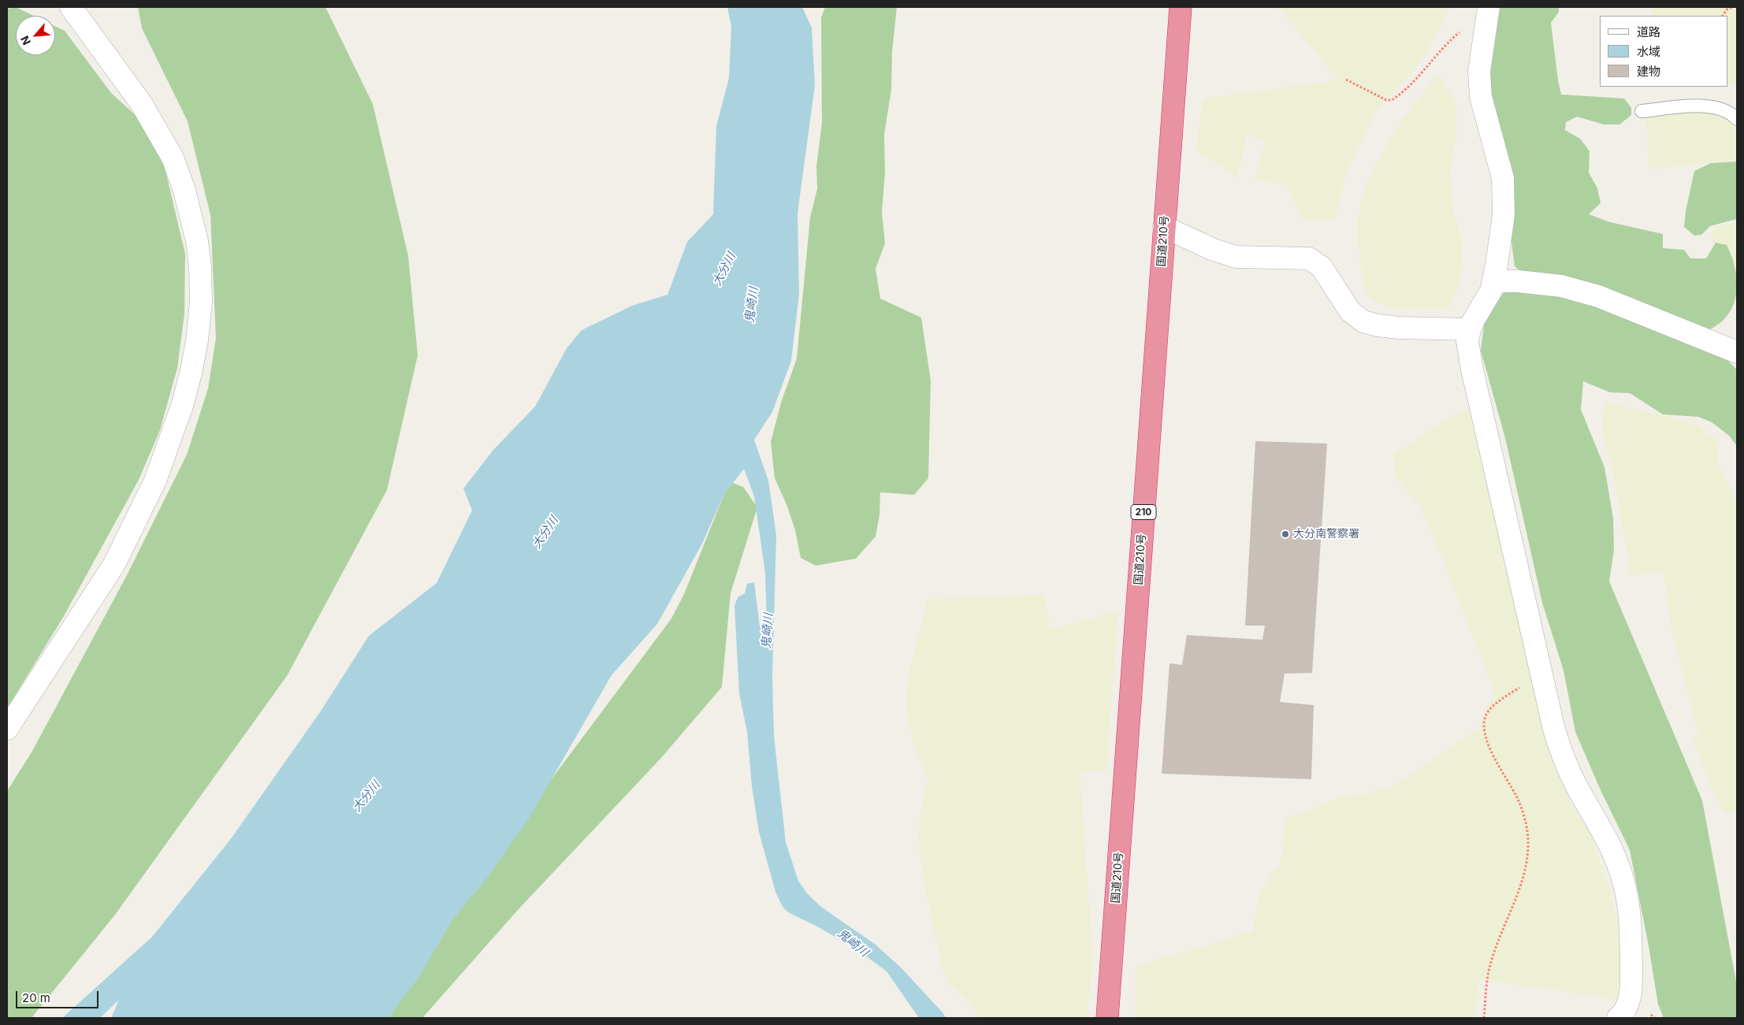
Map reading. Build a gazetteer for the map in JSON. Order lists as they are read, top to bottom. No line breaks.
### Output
{"streets":{"highway":["国道210号","210"]},"water":["大分川","鬼崎川"],"places":["大分南警察署"],"legend":["道路","水域","建物"],"scale_bar":"20 m","north":"bottom left"}
